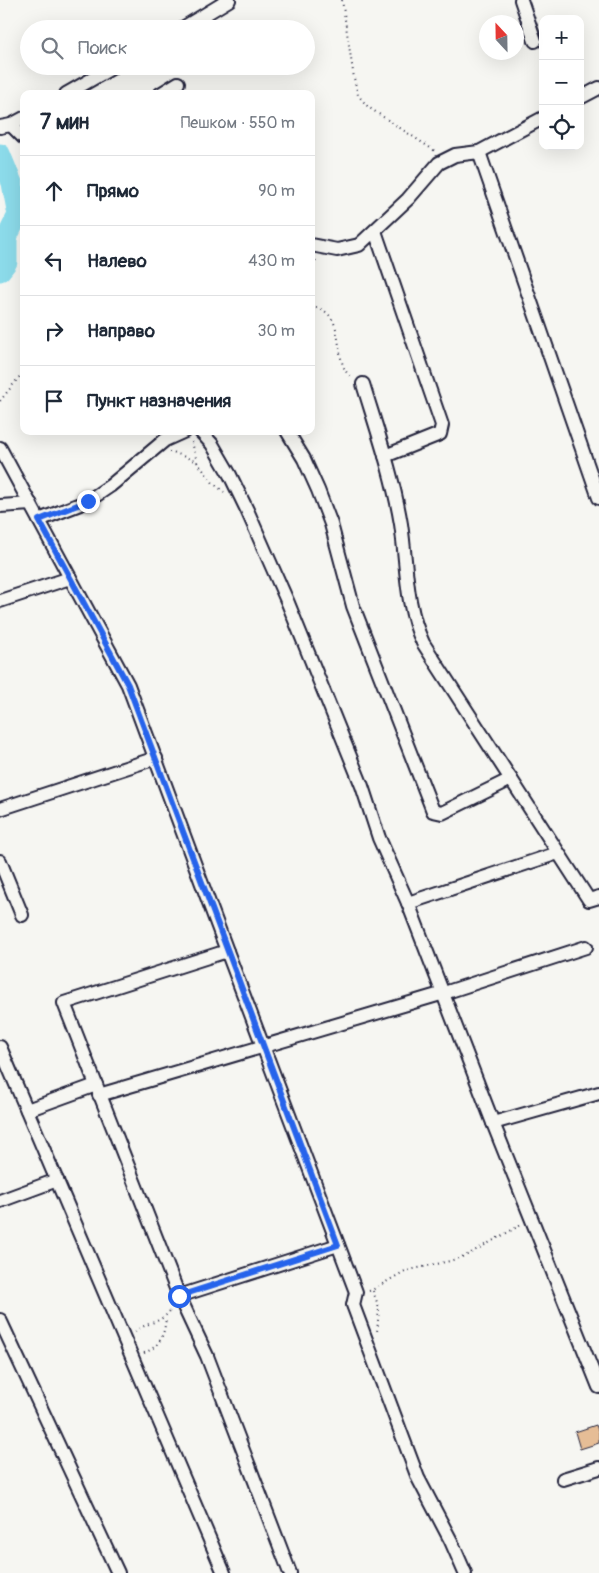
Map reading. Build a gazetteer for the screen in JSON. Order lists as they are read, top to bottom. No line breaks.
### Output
{"north":"top","page":{"map_buttons":["+","−"],"search":"Поиск","heading":["7 мин","Пешком · 550 m"],"list":[["Прямо","90 m"],["Налево","430 m"],["Направо","30 m"],"Пункт назначения"]}}
